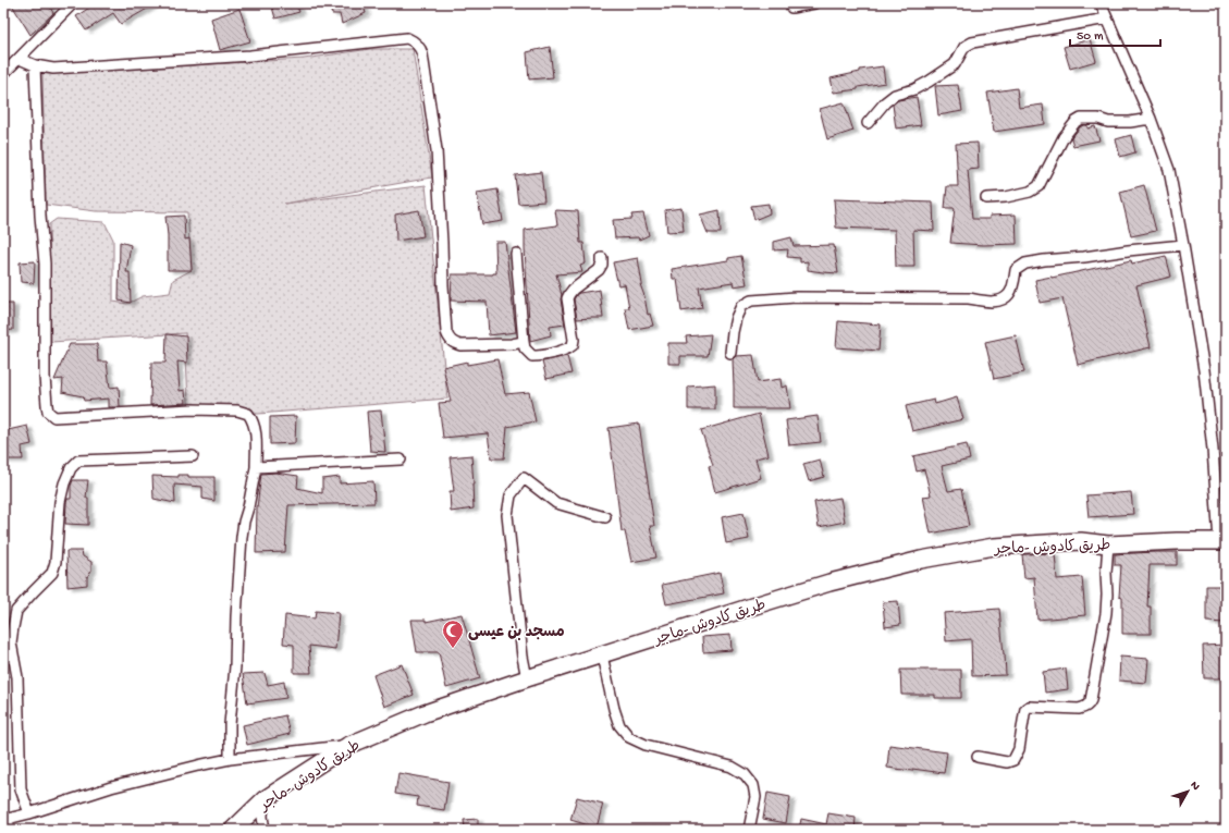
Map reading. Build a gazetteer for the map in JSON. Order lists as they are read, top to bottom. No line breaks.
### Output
{"streets":{"highway":["طريق كادوش -ماجر"]},"places":{"mosque":["مسجد بن عيسى"]},"scale_bar":"50 m","north":"top right"}
